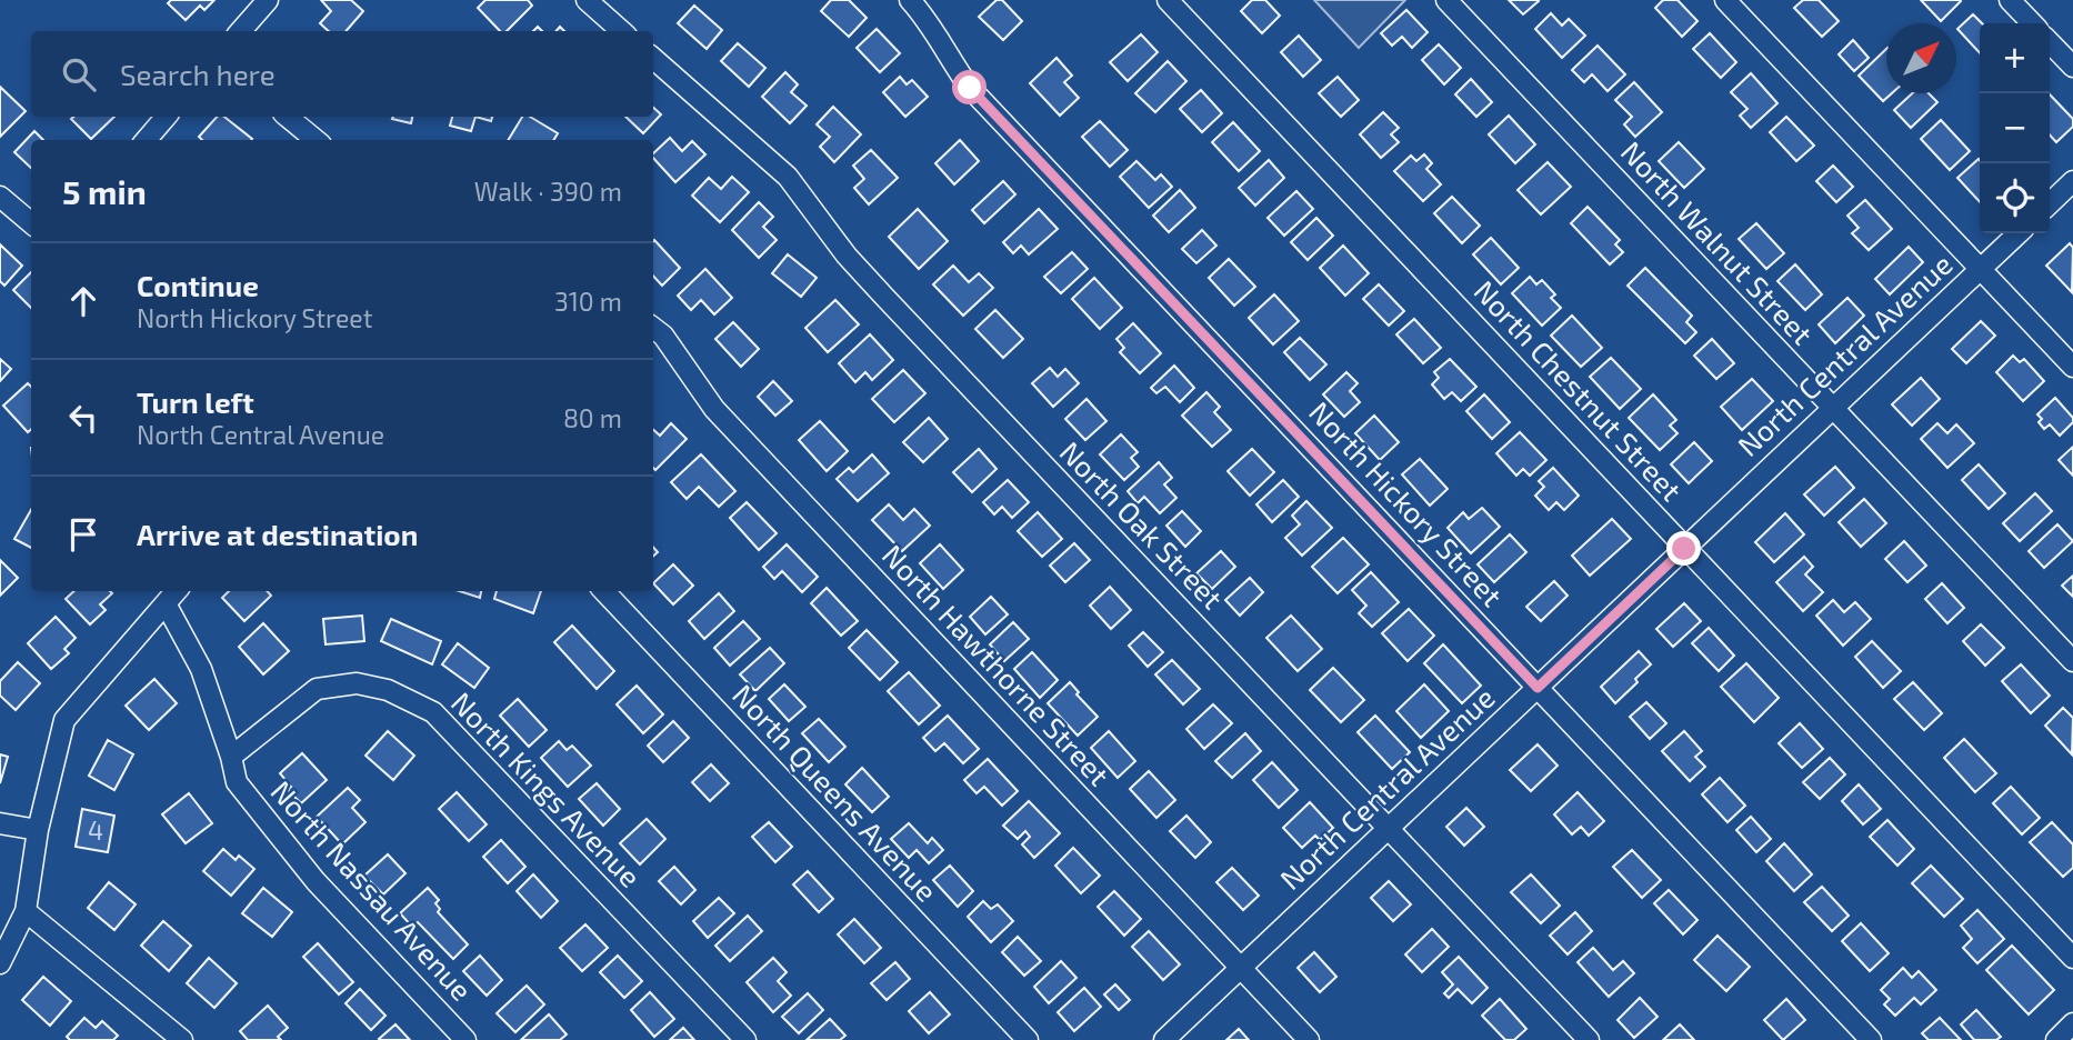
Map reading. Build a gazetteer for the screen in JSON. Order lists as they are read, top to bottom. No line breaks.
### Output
{"streets":{"street":["North Walnut Street","North Central Avenue","North Chestnut Street","North Hickory Street","North Oak Street","North Hawthorne Street","North Kings Avenue","North Queens Avenue","North Nassau Avenue"]},"crossings":[["North Walnut Street","North Central Avenue"],["North Central Avenue","North Chestnut Street"],["North Central Avenue","North Hickory Street"],["North Central Avenue","North Oak Street"],["North Central Avenue","North Hawthorne Street"],["North Kings Avenue","North Nassau Avenue"]],"house_numbers":["4"],"north":"top right","page":{"map_buttons":["+","−"],"search":"Search here","heading":["5 min","Walk · 390 m"],"list":[["Continue","North Hickory Street","310 m"],["Turn left","North Central Avenue","80 m"],"Arrive at destination"]}}
